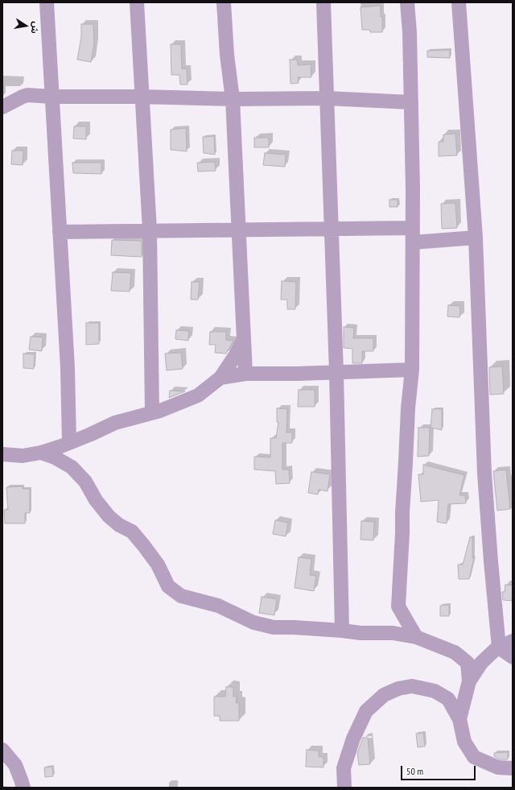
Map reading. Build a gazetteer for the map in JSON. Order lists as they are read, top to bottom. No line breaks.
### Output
{"scale_bar":"50 m","north":"right"}
